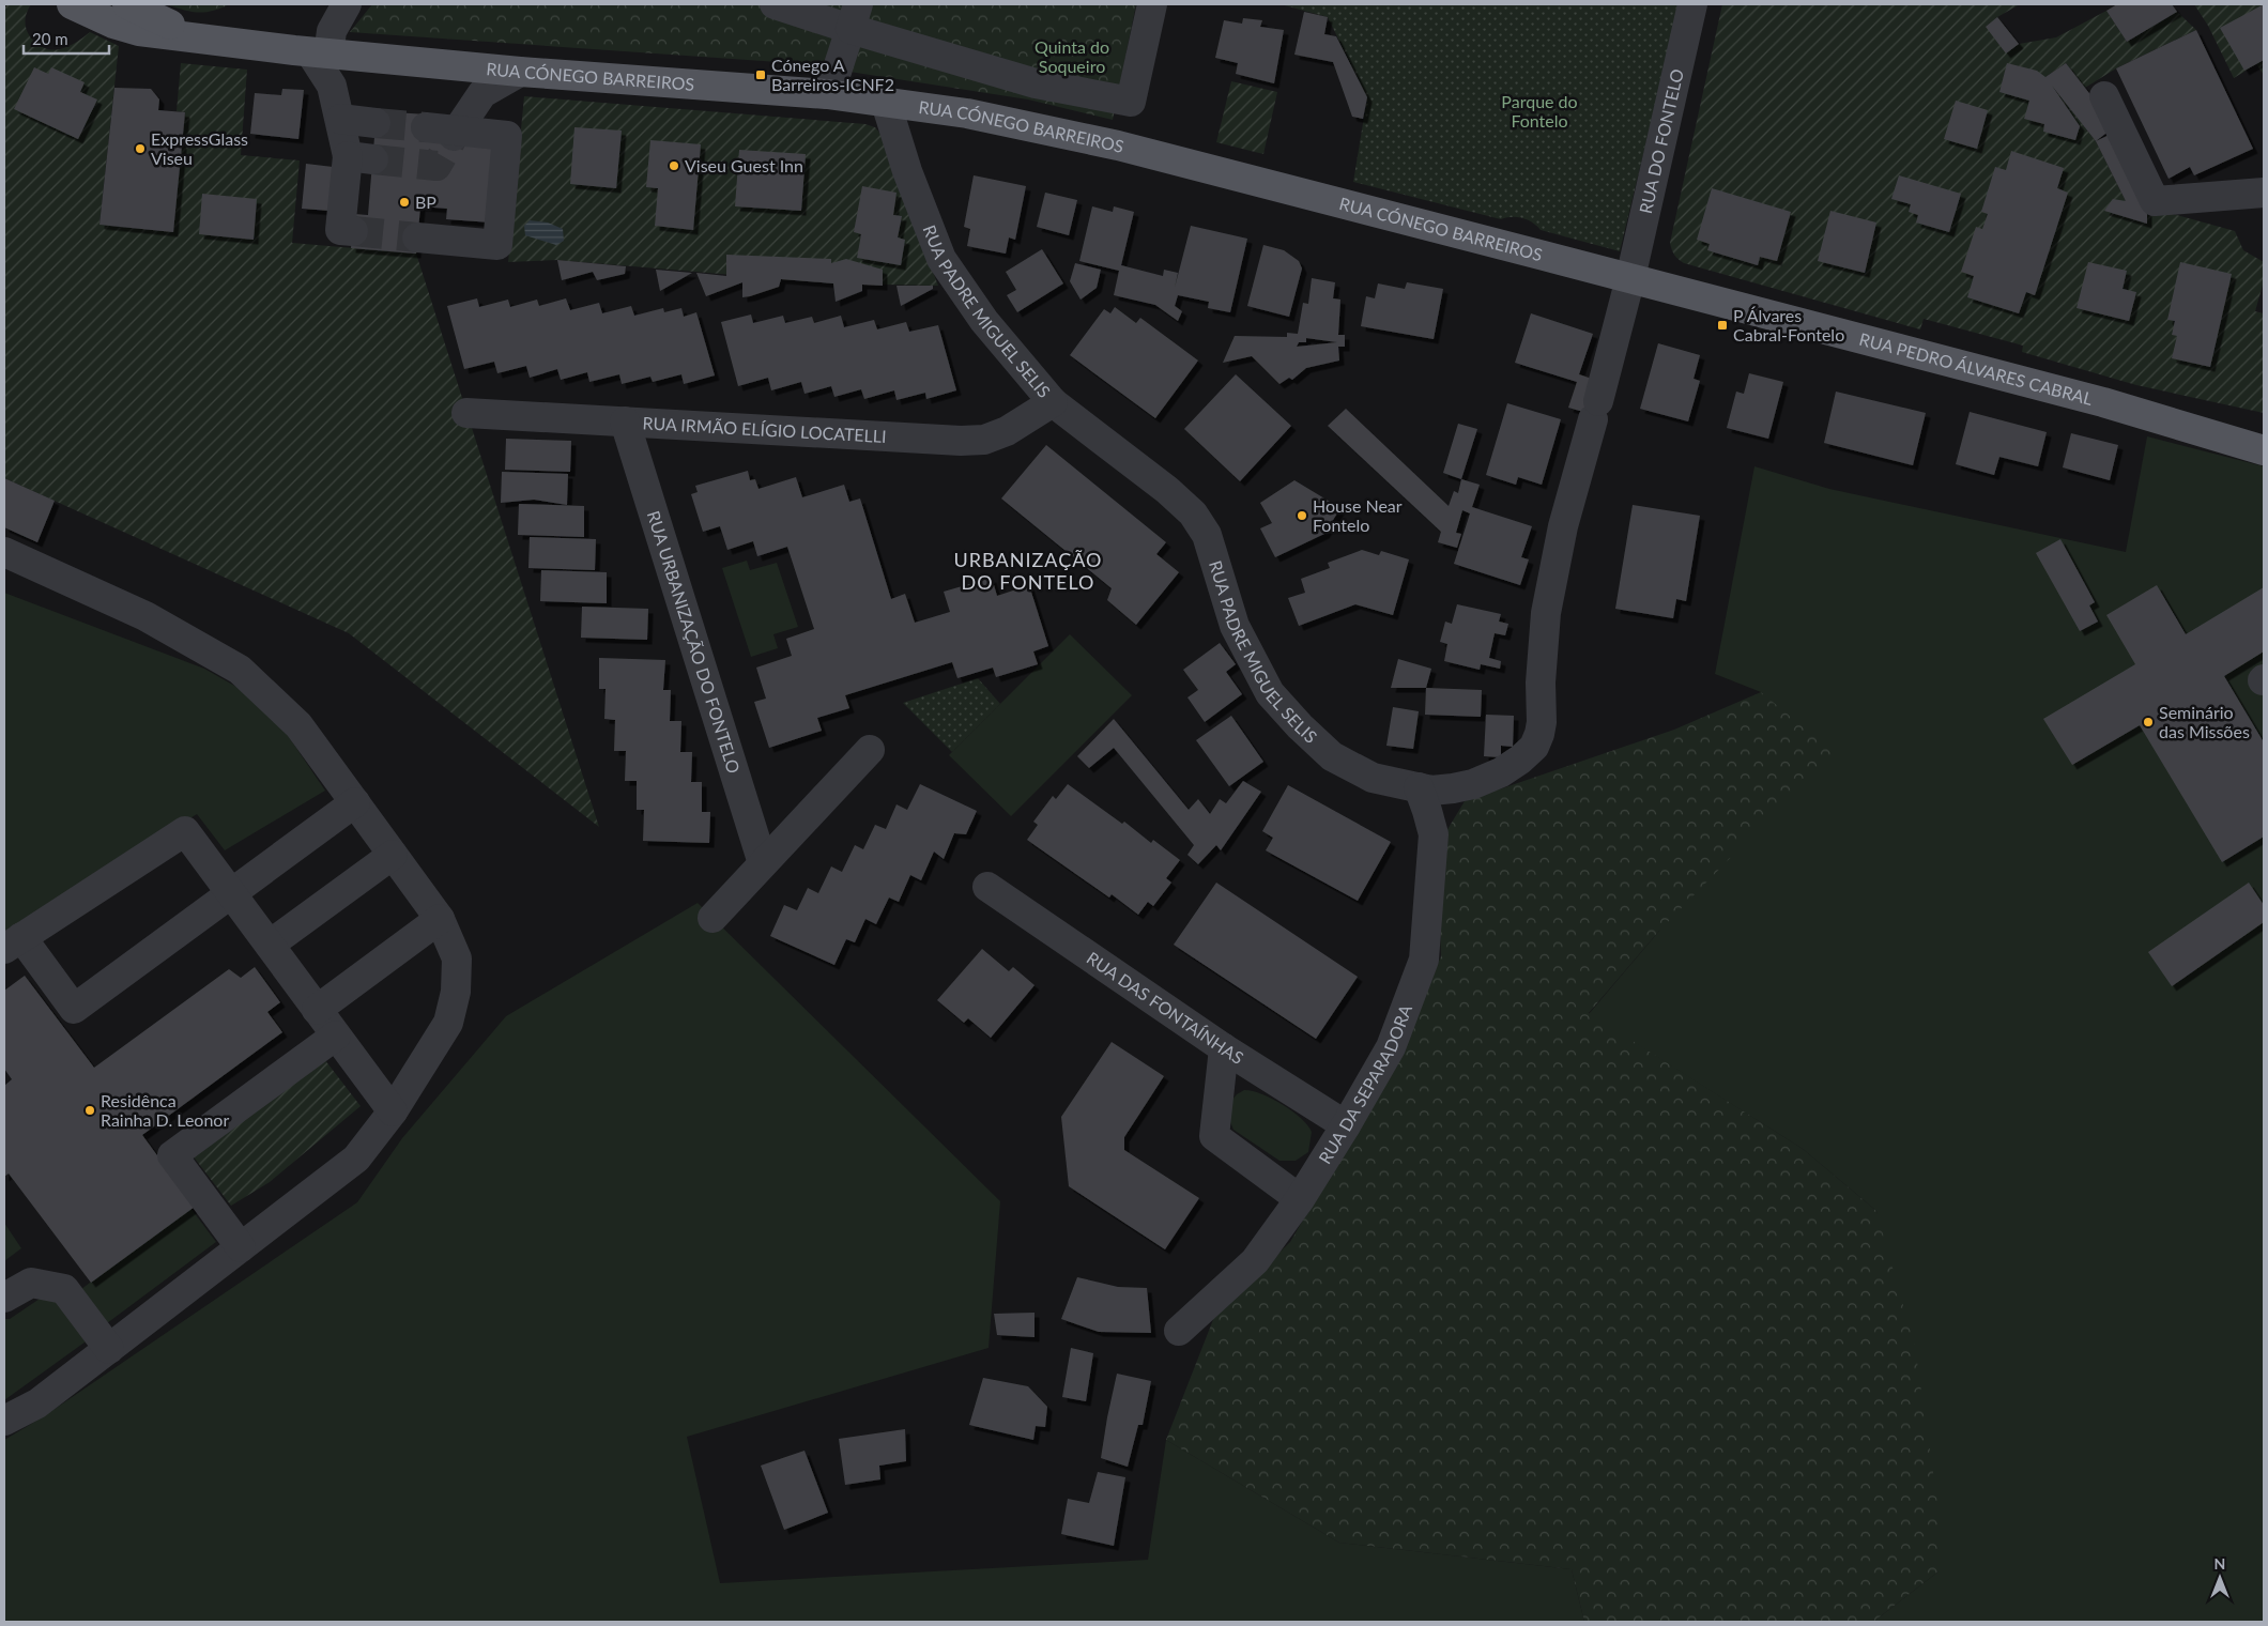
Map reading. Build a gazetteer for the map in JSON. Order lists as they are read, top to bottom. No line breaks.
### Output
{"streets":{"main road":["RUA CÓNEGO BARREIROS","RUA PEDRO ÁLVARES CABRAL"],"street":["RUA DO FONTELO","RUA PADRE MIGUEL SELIS","RUA IRMÃO ELÍGIO LOCATELLI","RUA URBANIZAÇÃO DO FONTELO","RUA DAS FONTAÍNHAS","RUA DA SEPARADORA"]},"crossings":[["RUA CÓNEGO BARREIROS","RUA DO FONTELO"],["RUA CÓNEGO BARREIROS","RUA PADRE MIGUEL SELIS"],["RUA CÓNEGO BARREIROS","RUA PEDRO ÁLVARES CABRAL"],["RUA DO FONTELO","RUA PADRE MIGUEL SELIS"],["RUA DO FONTELO","RUA PEDRO ÁLVARES CABRAL"],["RUA PADRE MIGUEL SELIS","RUA PEDRO ÁLVARES CABRAL"],["RUA PADRE MIGUEL SELIS","RUA IRMÃO ELÍGIO LOCATELLI"],["RUA PADRE MIGUEL SELIS","RUA DA SEPARADORA"],["RUA IRMÃO ELÍGIO LOCATELLI","RUA URBANIZAÇÃO DO FONTELO"],["RUA DAS FONTAÍNHAS","RUA DA SEPARADORA"]],"districts":["URBANIZAÇÃO DO FONTELO"],"parks":["Quinta do Soqueiro","Parque do Fontelo"],"places":{"transit":["Cónego A Barreiros-ICNF2","P Álvares Cabral-Fontelo"],"other":["ExpressGlass Viseu","Viseu Guest Inn","BP","House Near Fontelo","Seminário das Missões","Residênca Rainha D. Leonor"]},"scale_bar":"20 m","north":"top"}
